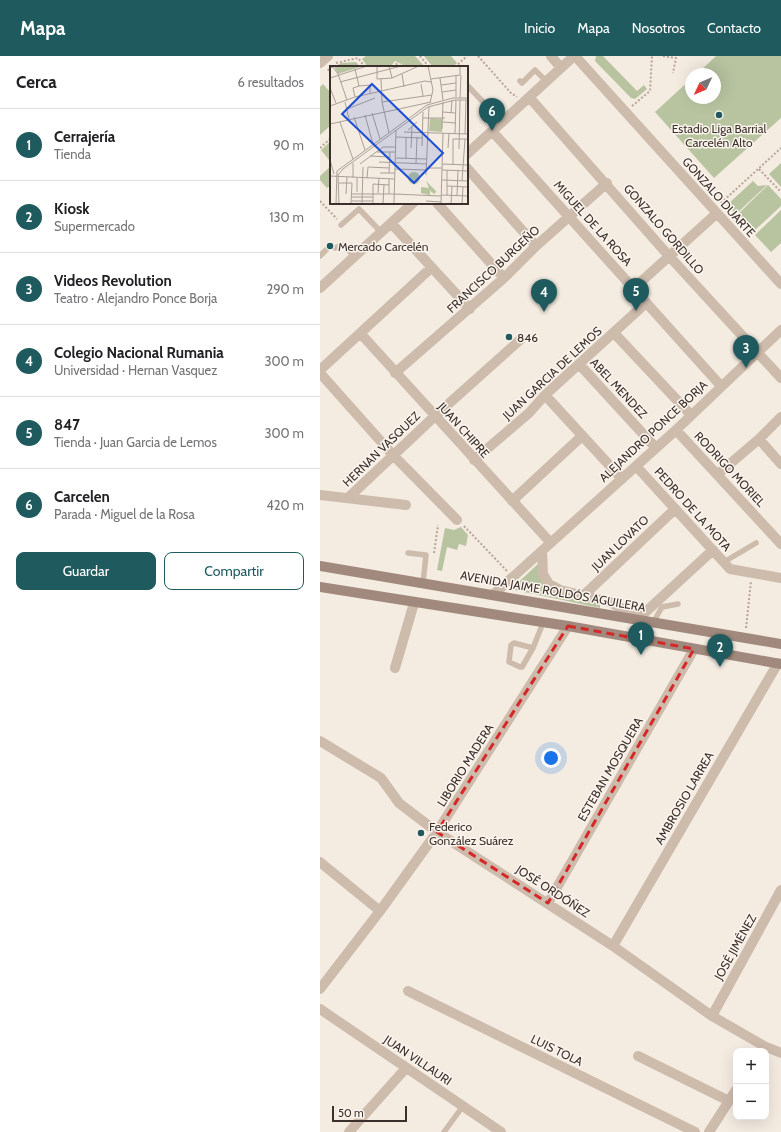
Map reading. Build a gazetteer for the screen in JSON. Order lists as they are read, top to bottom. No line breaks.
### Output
{"streets":{"street":["GONZALO DUARTE","MIGUEL DE LA ROSA","GONZALO GORDILLO","FRANCISCO BURGEÑO","JUAN GARCIA DE LEMOS","ABEL MENDEZ","JUAN CHIPRE","ALEJANDRO PONCE BORJA","HERNAN VASQUEZ","RODRIGO MORIEL","PEDRO DE LA MOTA","JUAN LOVATO","AVENIDA JAIME ROLDÓS AGUILERA","LIBORIO MADERA","ESTEBAN MOSQUERA","AMBROSIO LARREA","JOSÉ ORDÓÑEZ","JOSÉ JIMÉNEZ","LUIS TOLA","JUAN VILLAURI"]},"crossings":[["MIGUEL DE LA ROSA","FRANCISCO BURGEÑO"],["MIGUEL DE LA ROSA","JUAN GARCIA DE LEMOS"],["MIGUEL DE LA ROSA","ALEJANDRO PONCE BORJA"],["GONZALO GORDILLO","FRANCISCO BURGEÑO"],["GONZALO GORDILLO","ALEJANDRO PONCE BORJA"],["FRANCISCO BURGEÑO","JUAN CHIPRE"],["JUAN GARCIA DE LEMOS","ABEL MENDEZ"],["JUAN GARCIA DE LEMOS","JUAN CHIPRE"],["ABEL MENDEZ","ALEJANDRO PONCE BORJA"],["JUAN CHIPRE","ALEJANDRO PONCE BORJA"],["JUAN CHIPRE","HERNAN VASQUEZ"],["ALEJANDRO PONCE BORJA","RODRIGO MORIEL"],["ALEJANDRO PONCE BORJA","PEDRO DE LA MOTA"],["ALEJANDRO PONCE BORJA","AVENIDA JAIME ROLDÓS AGUILERA"],["PEDRO DE LA MOTA","JUAN LOVATO"],["LIBORIO MADERA","JOSÉ ORDÓÑEZ"],["ESTEBAN MOSQUERA","JOSÉ ORDÓÑEZ"],["AMBROSIO LARREA","JOSÉ ORDÓÑEZ"],["JOSÉ ORDÓÑEZ","JOSÉ JIMÉNEZ"]],"places":["Estadio Liga Barrial Carcelén Alto","Mercado Carcelén","846","Federico González Suárez"],"scale_bar":"50 m","north":"bottom left","page":{"header":"Mapa","nav":["Inicio","Mapa","Nosotros","Contacto"],"heading":["Cerca","6 resultados"],"pins":["6","5","4","3","1","2"],"list":[{"mark":"1","name":"Cerrajería","note":"Tienda","value":"90 m"},{"mark":"2","name":"Kiosk","note":"Supermercado","value":"130 m"},{"mark":"3","name":"Videos Revolution","note":"Teatro · Alejandro Ponce Borja","value":"290 m"},{"mark":"4","name":"Colegio Nacional Rumania","note":"Universidad · Hernan Vasquez","value":"300 m"},{"mark":"5","name":"847","note":"Tienda · Juan Garcia de Lemos","value":"300 m"},{"mark":"6","name":"Carcelen","note":"Parada · Miguel de la Rosa","value":"420 m"}],"buttons":["Guardar","Compartir"],"map_buttons":["+","−"],"scale":"50 m"}}
